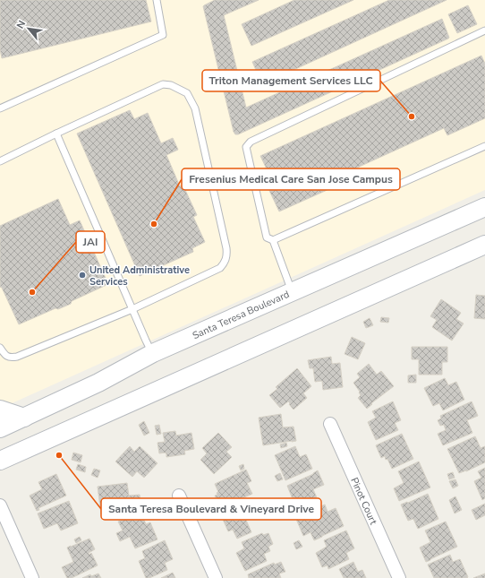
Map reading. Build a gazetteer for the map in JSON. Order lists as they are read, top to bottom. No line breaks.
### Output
{"streets":{"main road":["Santa Teresa Boulevard"],"street":["Pinot Court"]},"places":["Triton Management Services LLC","Fresenius Medical Care San Jose Campus","United Administrative Services","JAI","Santa Teresa Boulevard & Vineyard Drive"],"north":"top left"}
